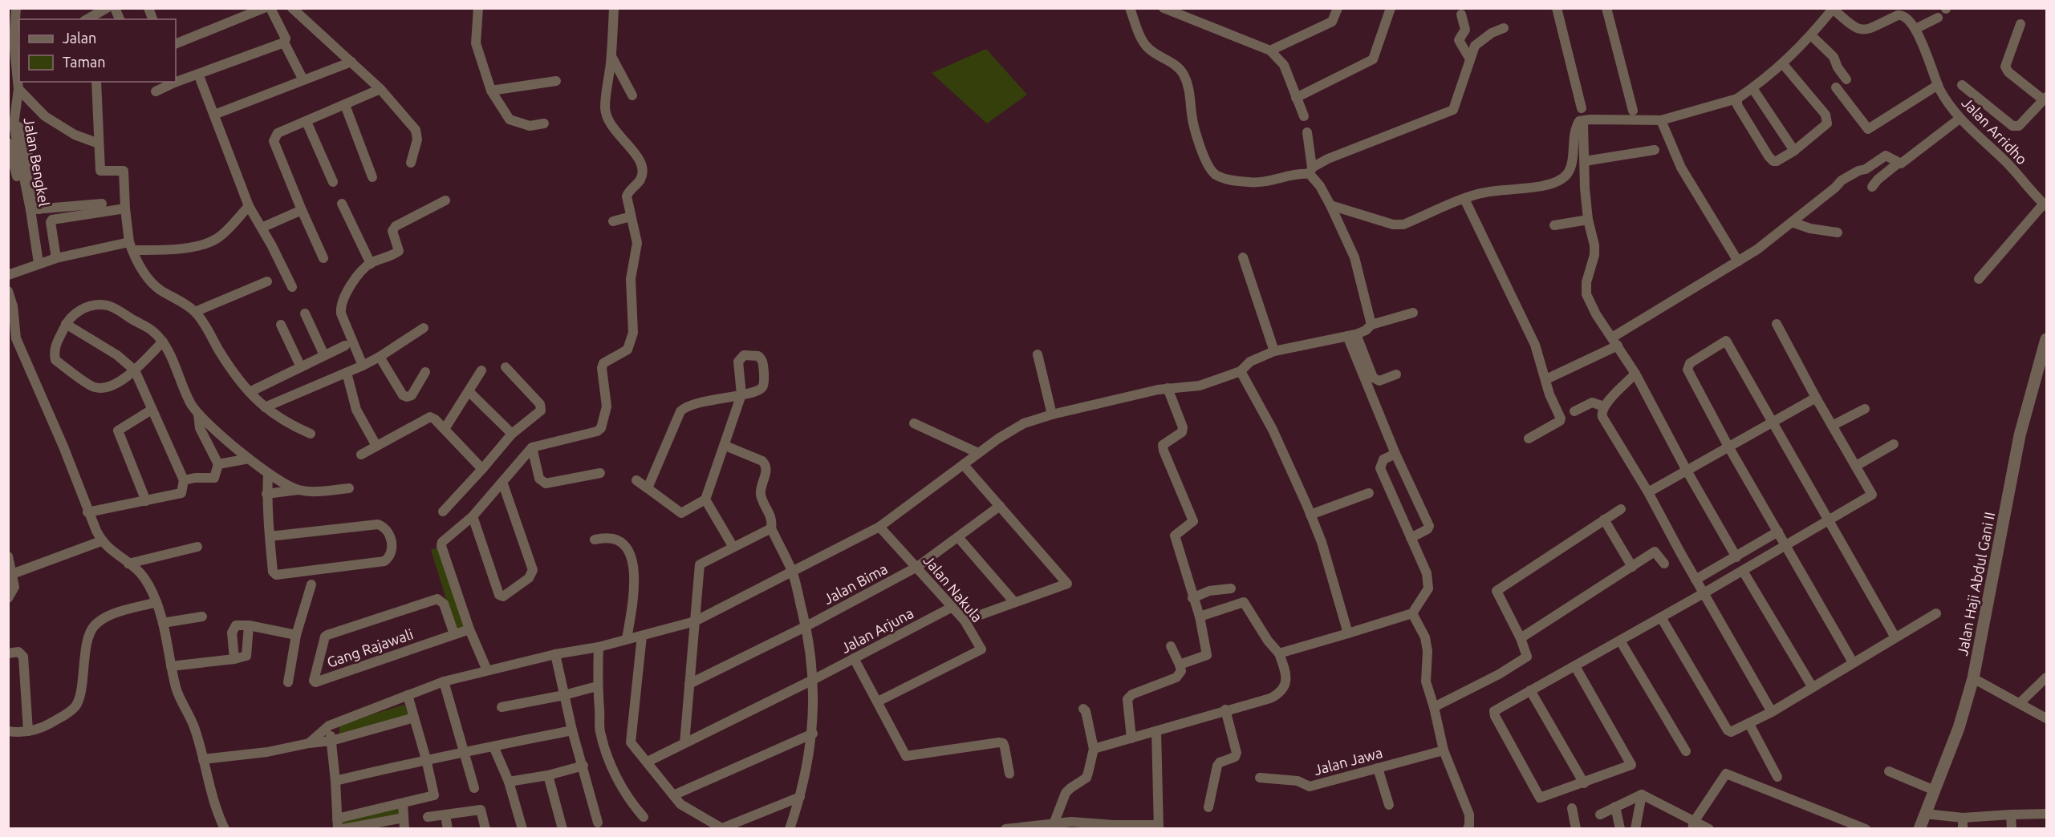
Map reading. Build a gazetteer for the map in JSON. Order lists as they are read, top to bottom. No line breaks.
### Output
{"streets":{"street":["Jalan Arridho","Jalan Bengkel","Jalan Bima","Jalan Haji Abdul Gani II","Jalan Nakula","Jalan Arjuna","Gang Rajawali","Jalan Jawa"]},"crossings":[["Jalan Bima","Jalan Nakula"],["Jalan Nakula","Jalan Arjuna"]],"legend":["Jalan","Taman"]}
